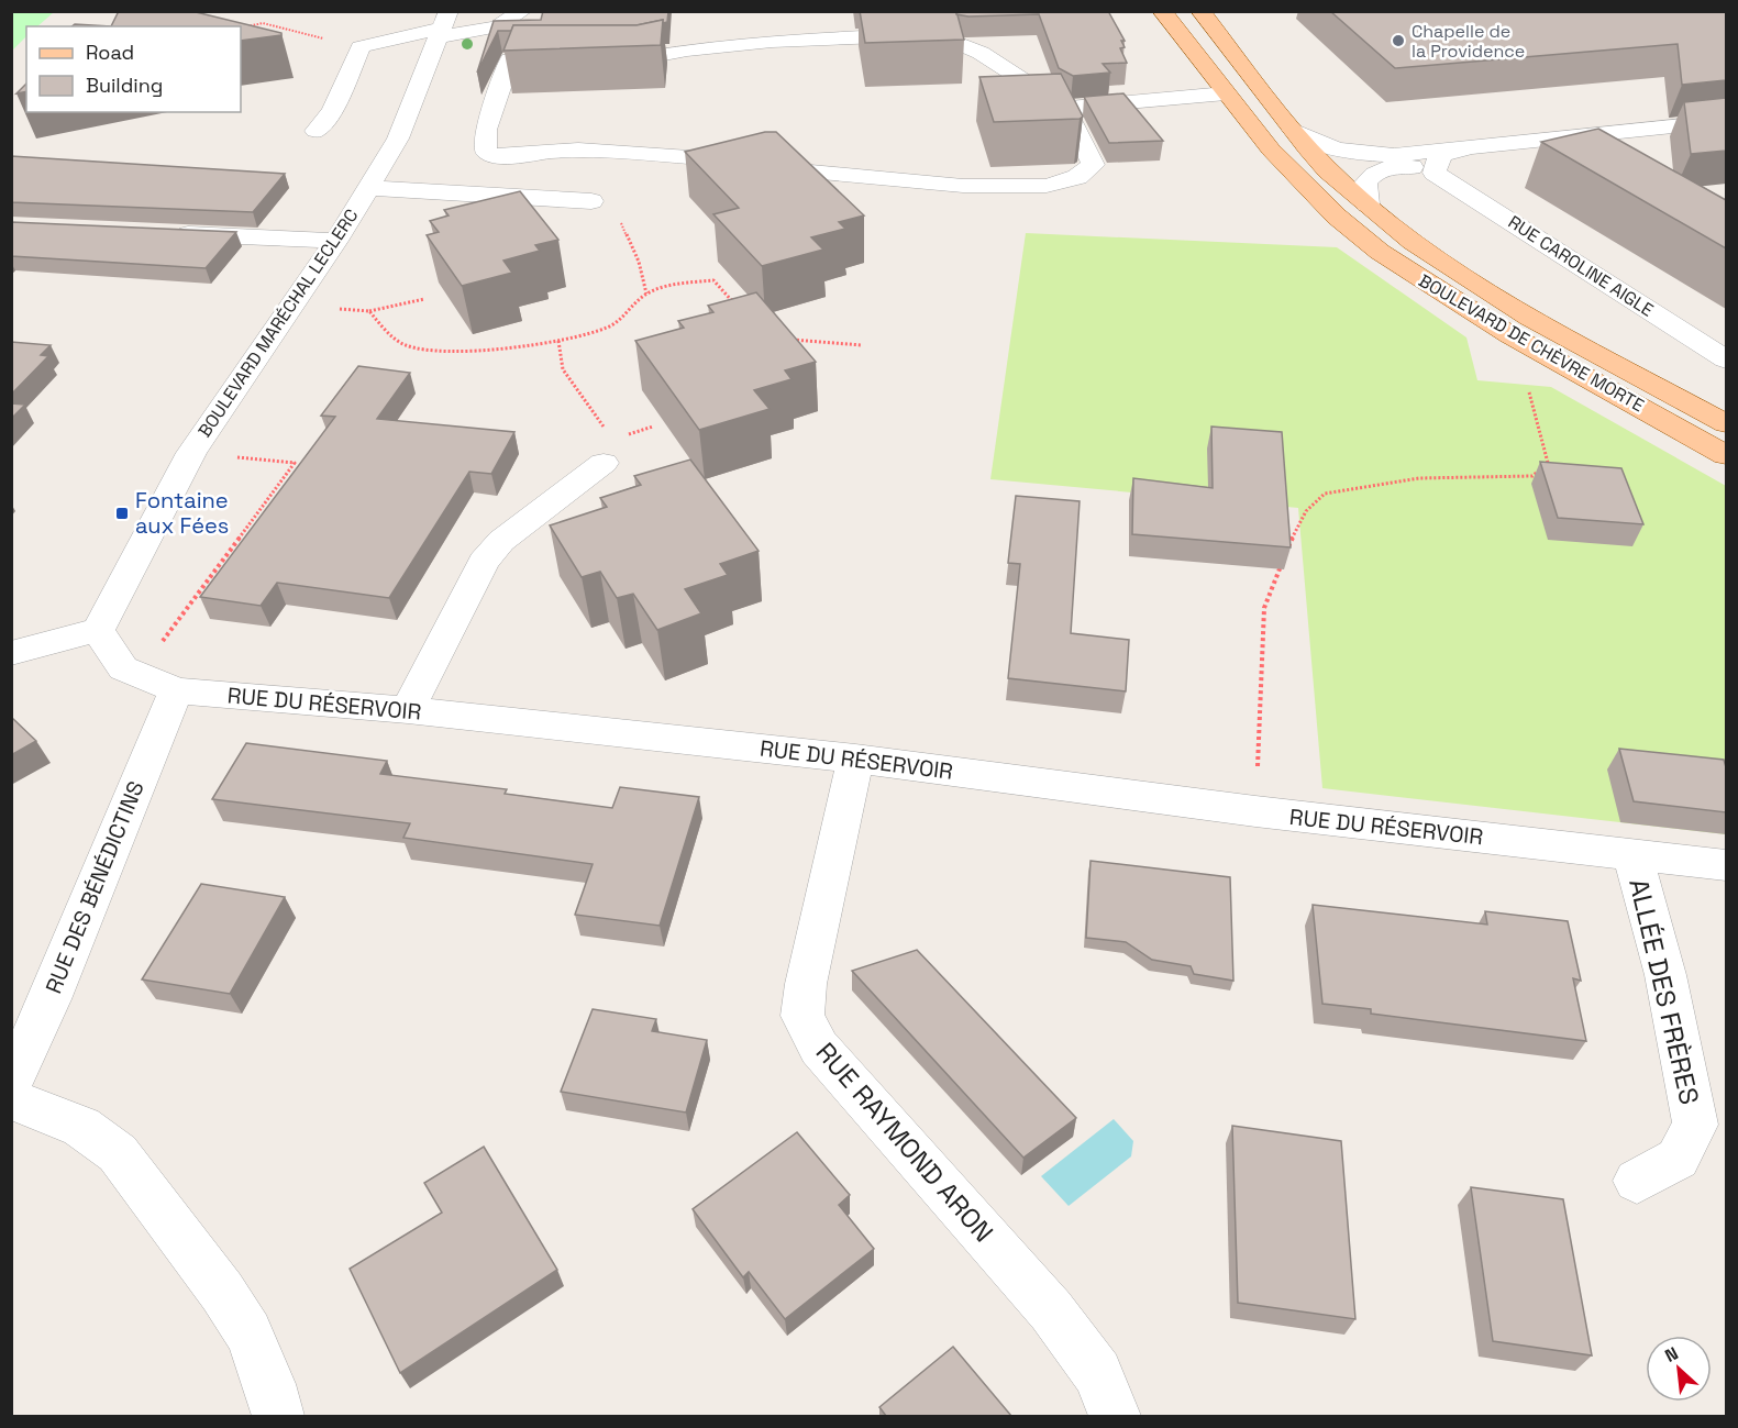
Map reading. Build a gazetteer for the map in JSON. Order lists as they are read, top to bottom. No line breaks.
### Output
{"streets":{"main road":["BOULEVARD DE CHÈVRE MORTE"],"street":["RUE CAROLINE AIGLE","BOULEVARD MARÉCHAL LECLERC","RUE DU RÉSERVOIR","RUE DES BÉNÉDICTINS","ALLÉE DES FRÈRES","RUE RAYMOND ARON"]},"crossings":[["RUE CAROLINE AIGLE","BOULEVARD DE CHÈVRE MORTE"],["BOULEVARD MARÉCHAL LECLERC","RUE DU RÉSERVOIR"],["RUE DU RÉSERVOIR","RUE DES BÉNÉDICTINS"],["RUE DU RÉSERVOIR","ALLÉE DES FRÈRES"],["RUE DU RÉSERVOIR","RUE RAYMOND ARON"]],"places":{"other":["Chapelle de la Providence"],"transit":["Fontaine aux Fées"]},"legend":["Road","Building"],"north":"top left"}
